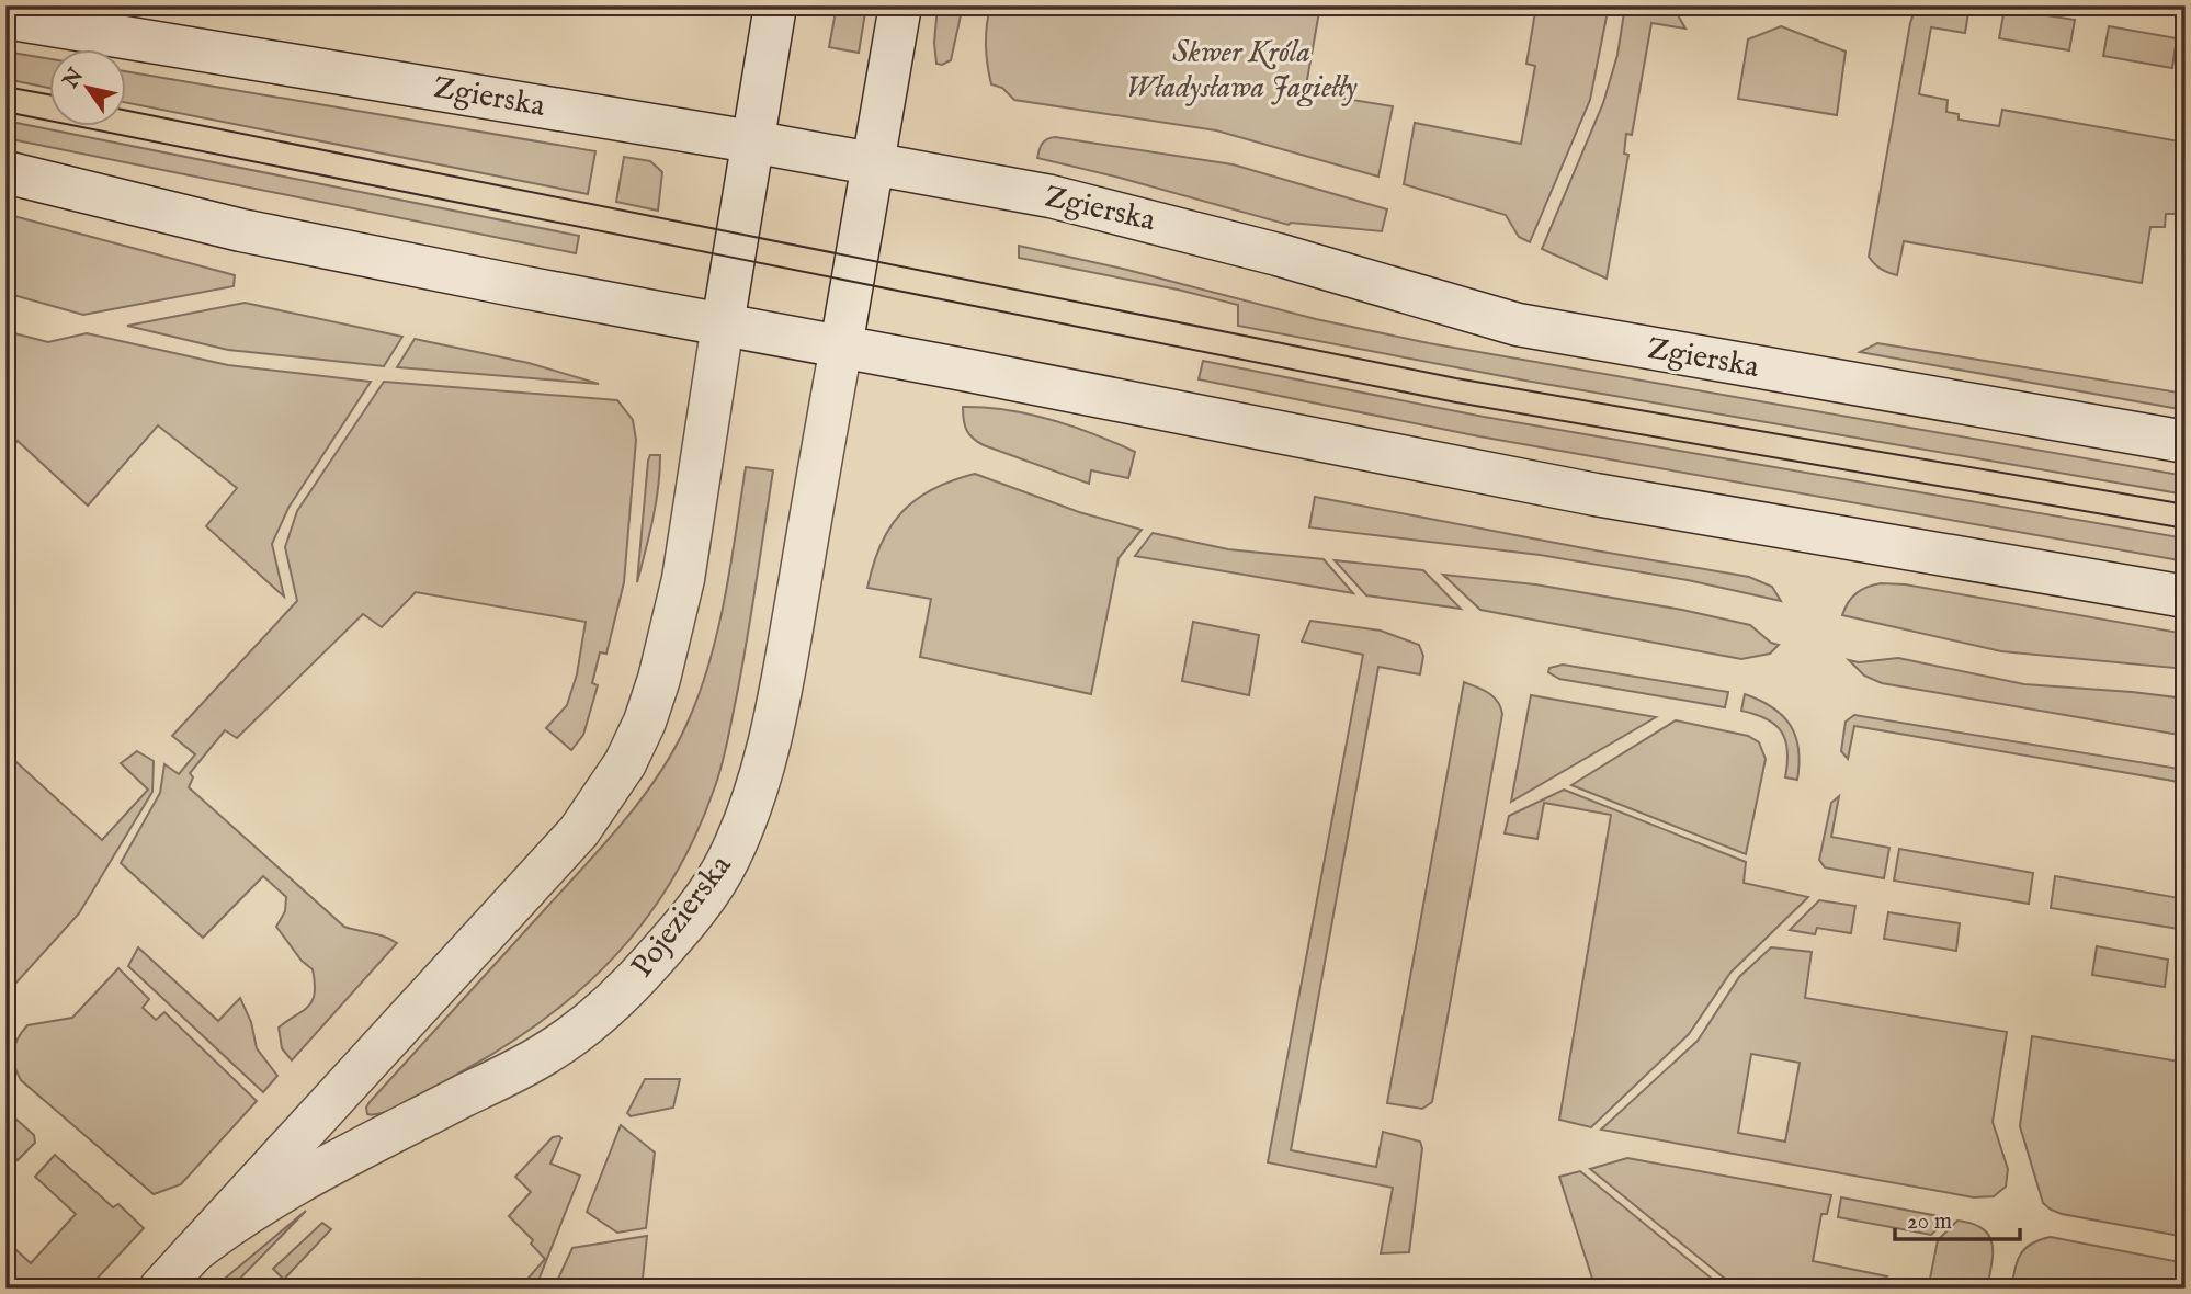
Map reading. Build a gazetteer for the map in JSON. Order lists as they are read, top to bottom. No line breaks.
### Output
{"streets":{"main road":["Zgierska","Pojezierska"]},"crossings":[["Zgierska","Pojezierska"]],"parks":["Skwer Króla Władysława Jagiełły"],"scale_bar":"20 m","north":"top left"}
